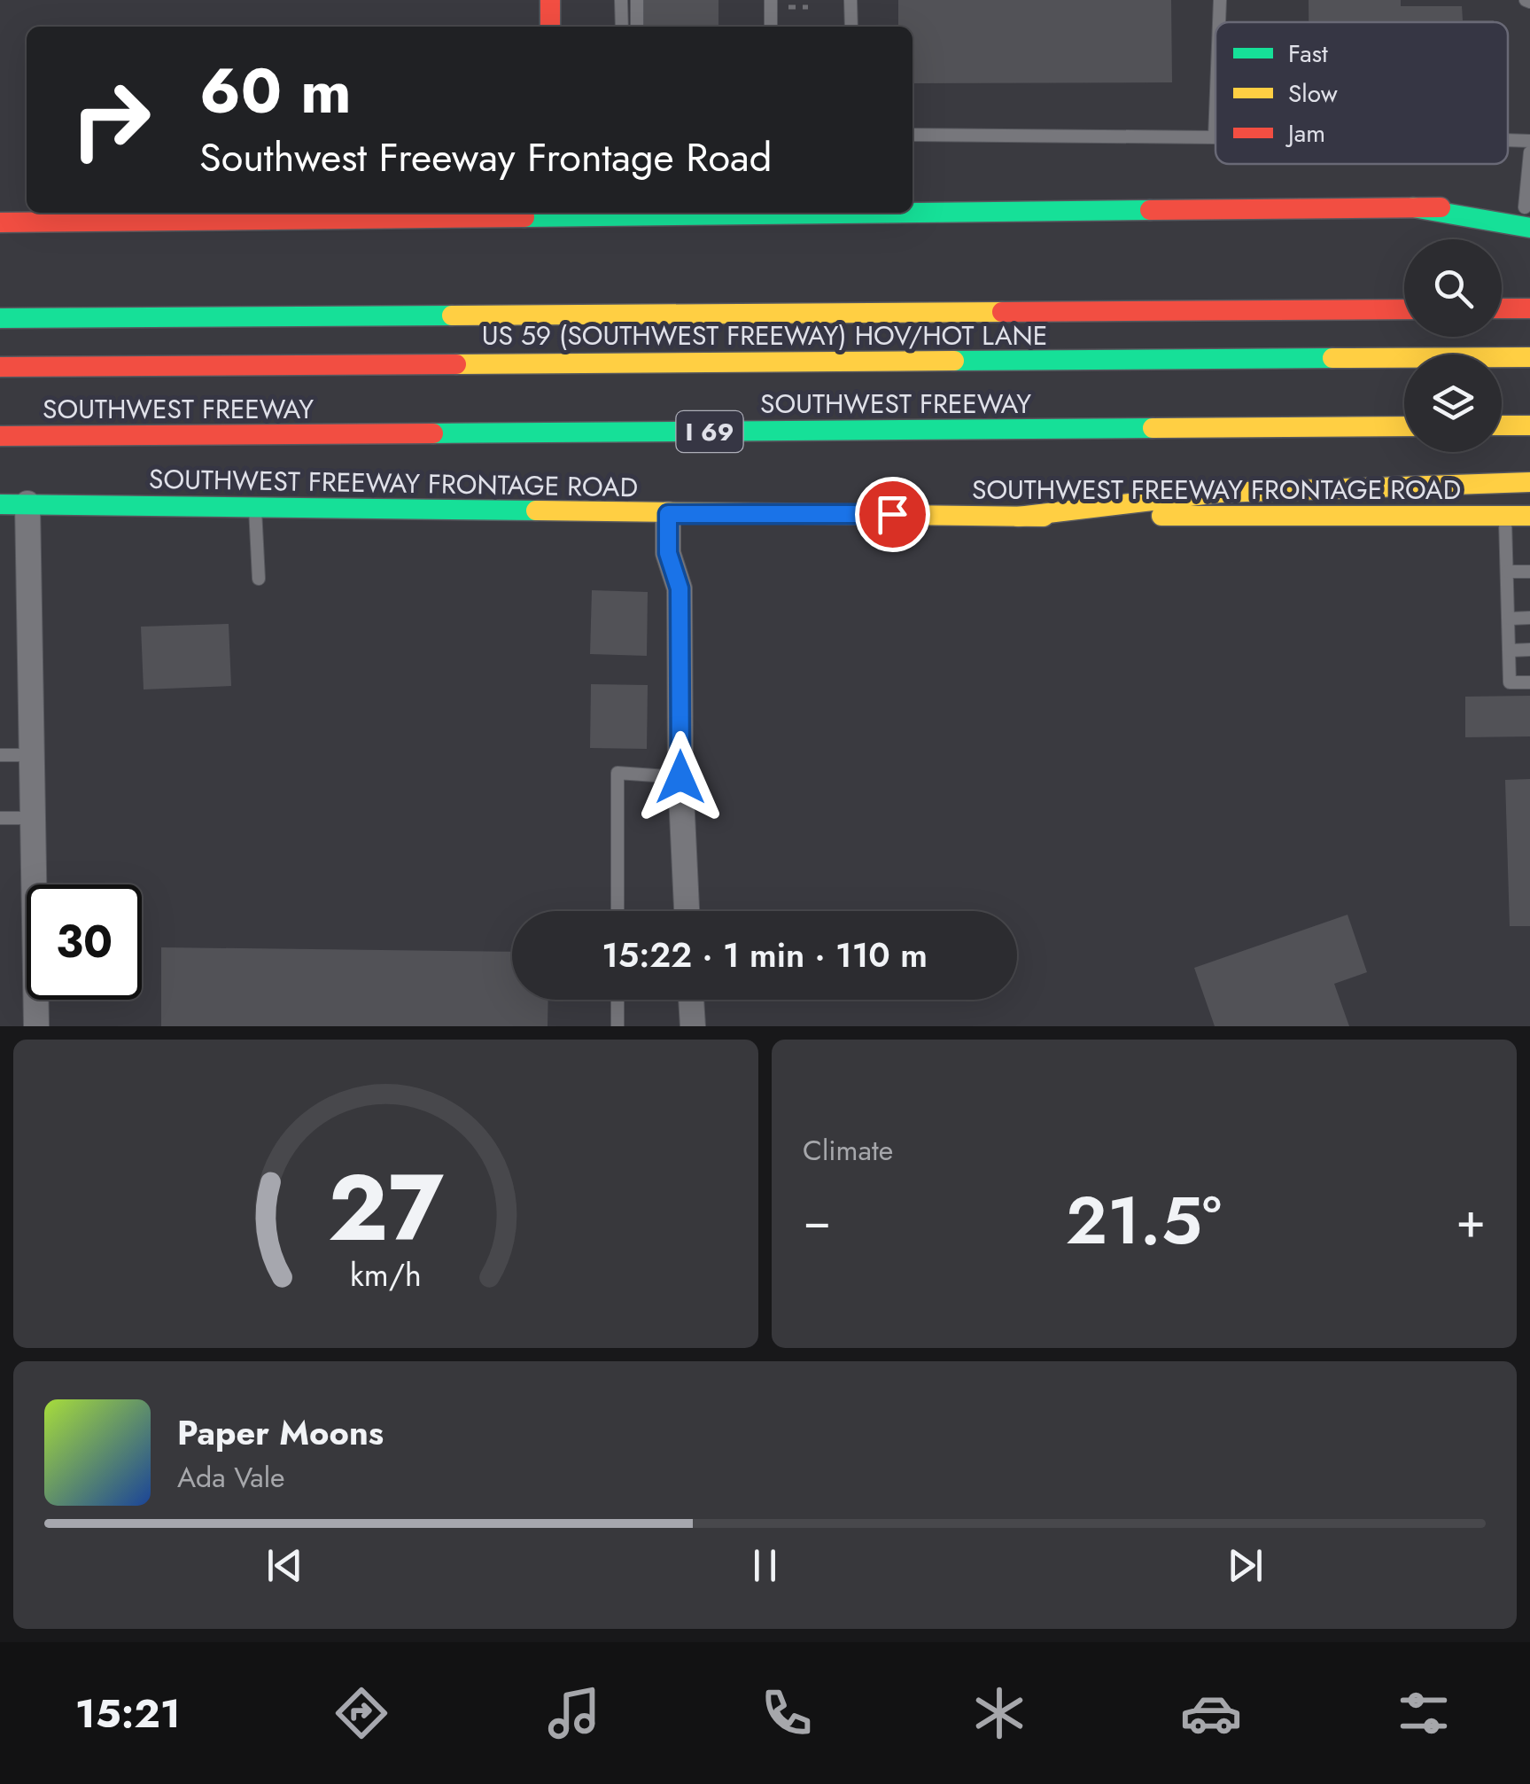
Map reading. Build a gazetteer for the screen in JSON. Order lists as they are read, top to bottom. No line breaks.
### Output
{"streets":{"main road":["US 59 (SOUTHWEST FREEWAY) HOV/HOT LANE","SOUTHWEST FREEWAY","I 69","SOUTHWEST FREEWAY FRONTAGE ROAD"]},"legend":["Fast","Slow","Jam"],"page":{"turn":["60 m","Southwest Freeway Frontage Road"],"limit":"30","trip":"15:22 · 1 min · 110 m","tile":"Climate","heat":["−","21.5°","+"],"song":["Paper Moons","Ada Vale"],"tabs":"15:21","gauge":["27","km/h"]}}
